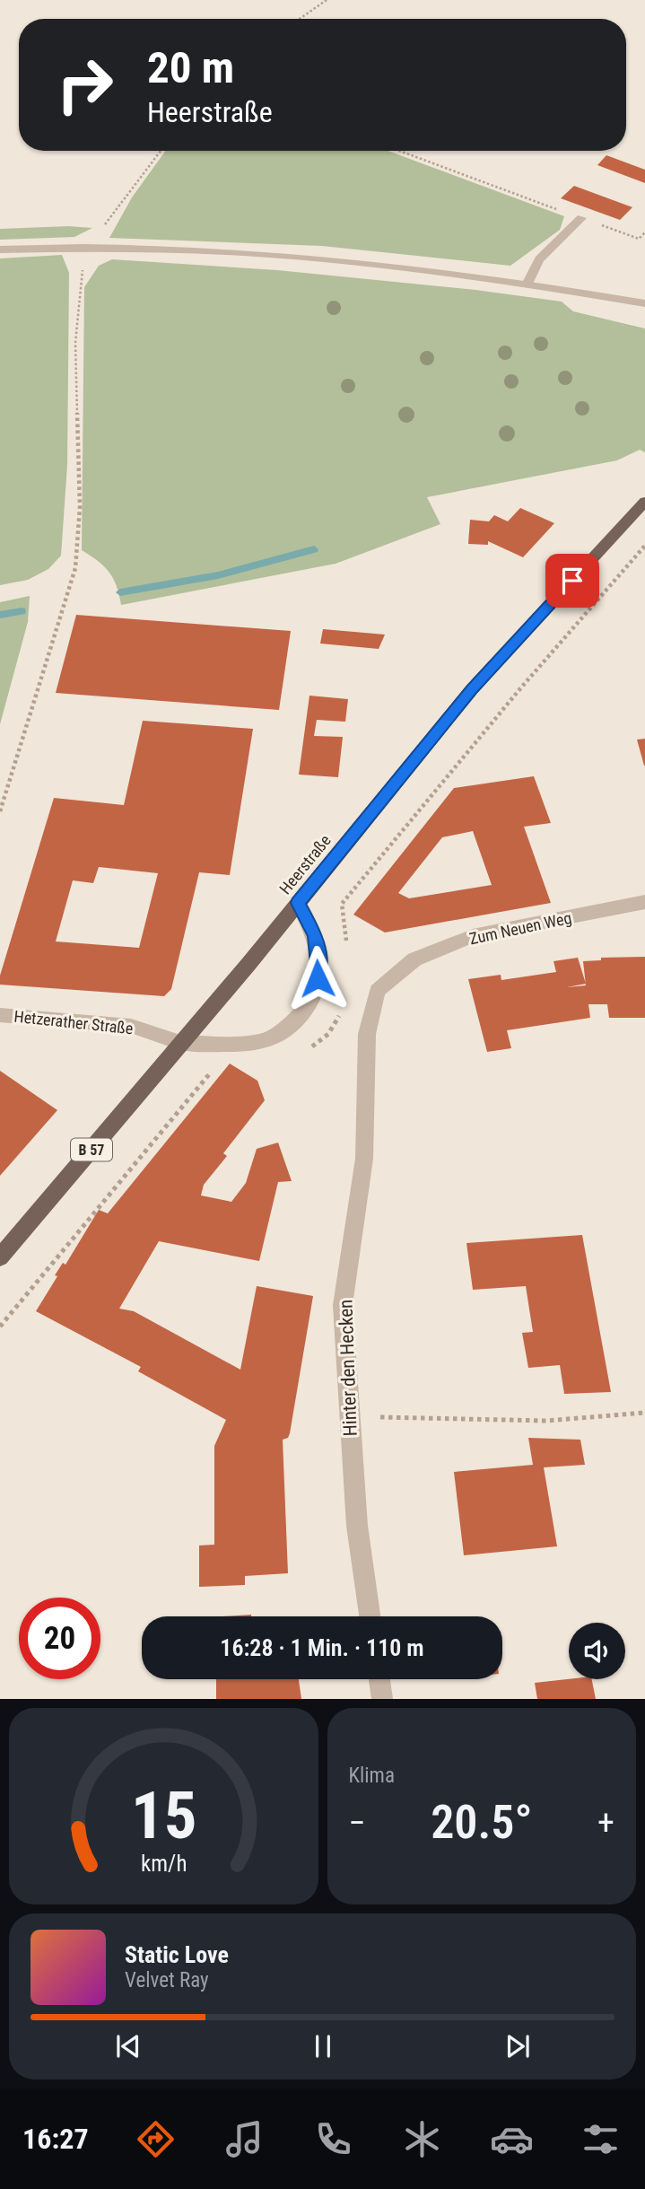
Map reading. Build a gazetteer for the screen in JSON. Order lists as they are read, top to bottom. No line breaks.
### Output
{"streets":{"main road":["Heerstraße","B 57"],"street":["Zum Neuen Weg","Hetzerather Straße","Hinter den Hecken"]},"crossings":[["Heerstraße","Hetzerather Straße"],["Zum Neuen Weg","Hinter den Hecken"]],"page":{"turn":["20 m","Heerstraße"],"limit":"20","trip":"16:28 · 1 Min. · 110 m","tile":"Klima","heat":["−","20.5°","+"],"song":["Static Love","Velvet Ray"],"tabs":"16:27","gauge":["15","km/h"]}}
